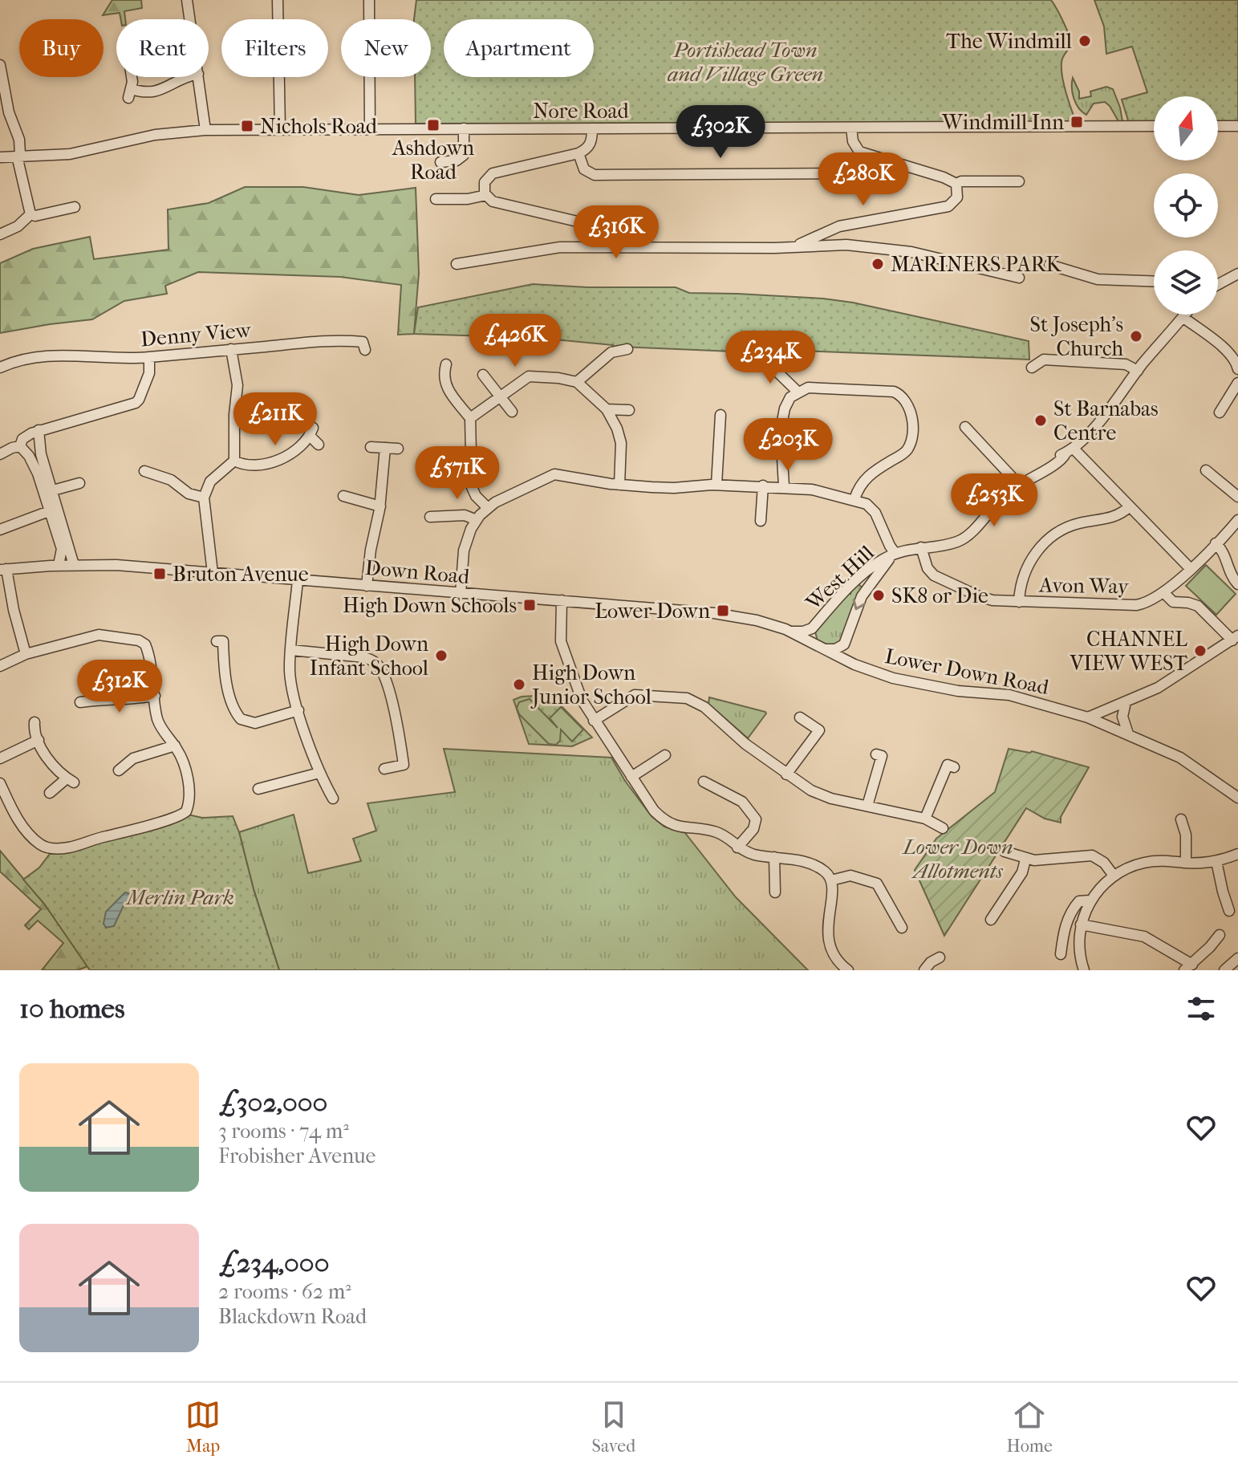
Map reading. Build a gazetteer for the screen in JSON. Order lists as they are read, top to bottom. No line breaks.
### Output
{"streets":{"street":["Nore Road","Denny View","Down Road","West Hill","Avon Way","Lower Down Road"]},"crossings":[["Down Road","West Hill"],["Down Road","Lower Down Road"],["West Hill","Avon Way"],["West Hill","Lower Down Road"]],"parks":["Portishead Town and Village Green","Lower Down Allotments","Merlin Park"],"places":{"other":["The Windmill","MARINERS PARK","St Joseph's Church","St Barnabas Centre","SK8 or Die","CHANNEL VIEW WEST","High Down Infant School","High Down Junior School"],"transit":["Windmill Inn","Ashdown Road","Nichols Road","Bruton Avenue","High Down Schools","Lower Down"]},"north":"top","page":{"chip":["Buy","Rent","Filters","New","Apartment"],"price":["£302K","£280K","£316K","£426K","£234K","£211K","£203K","£571K","£253K","£312K"],"heading":"10 homes","list":[{"name":"£302,000","note":"3 rooms · 74 m² · Frobisher Avenue"},{"name":"£234,000","note":"2 rooms · 62 m² · Blackdown Road"}],"tabs":["Map","Saved","Home"]}}
